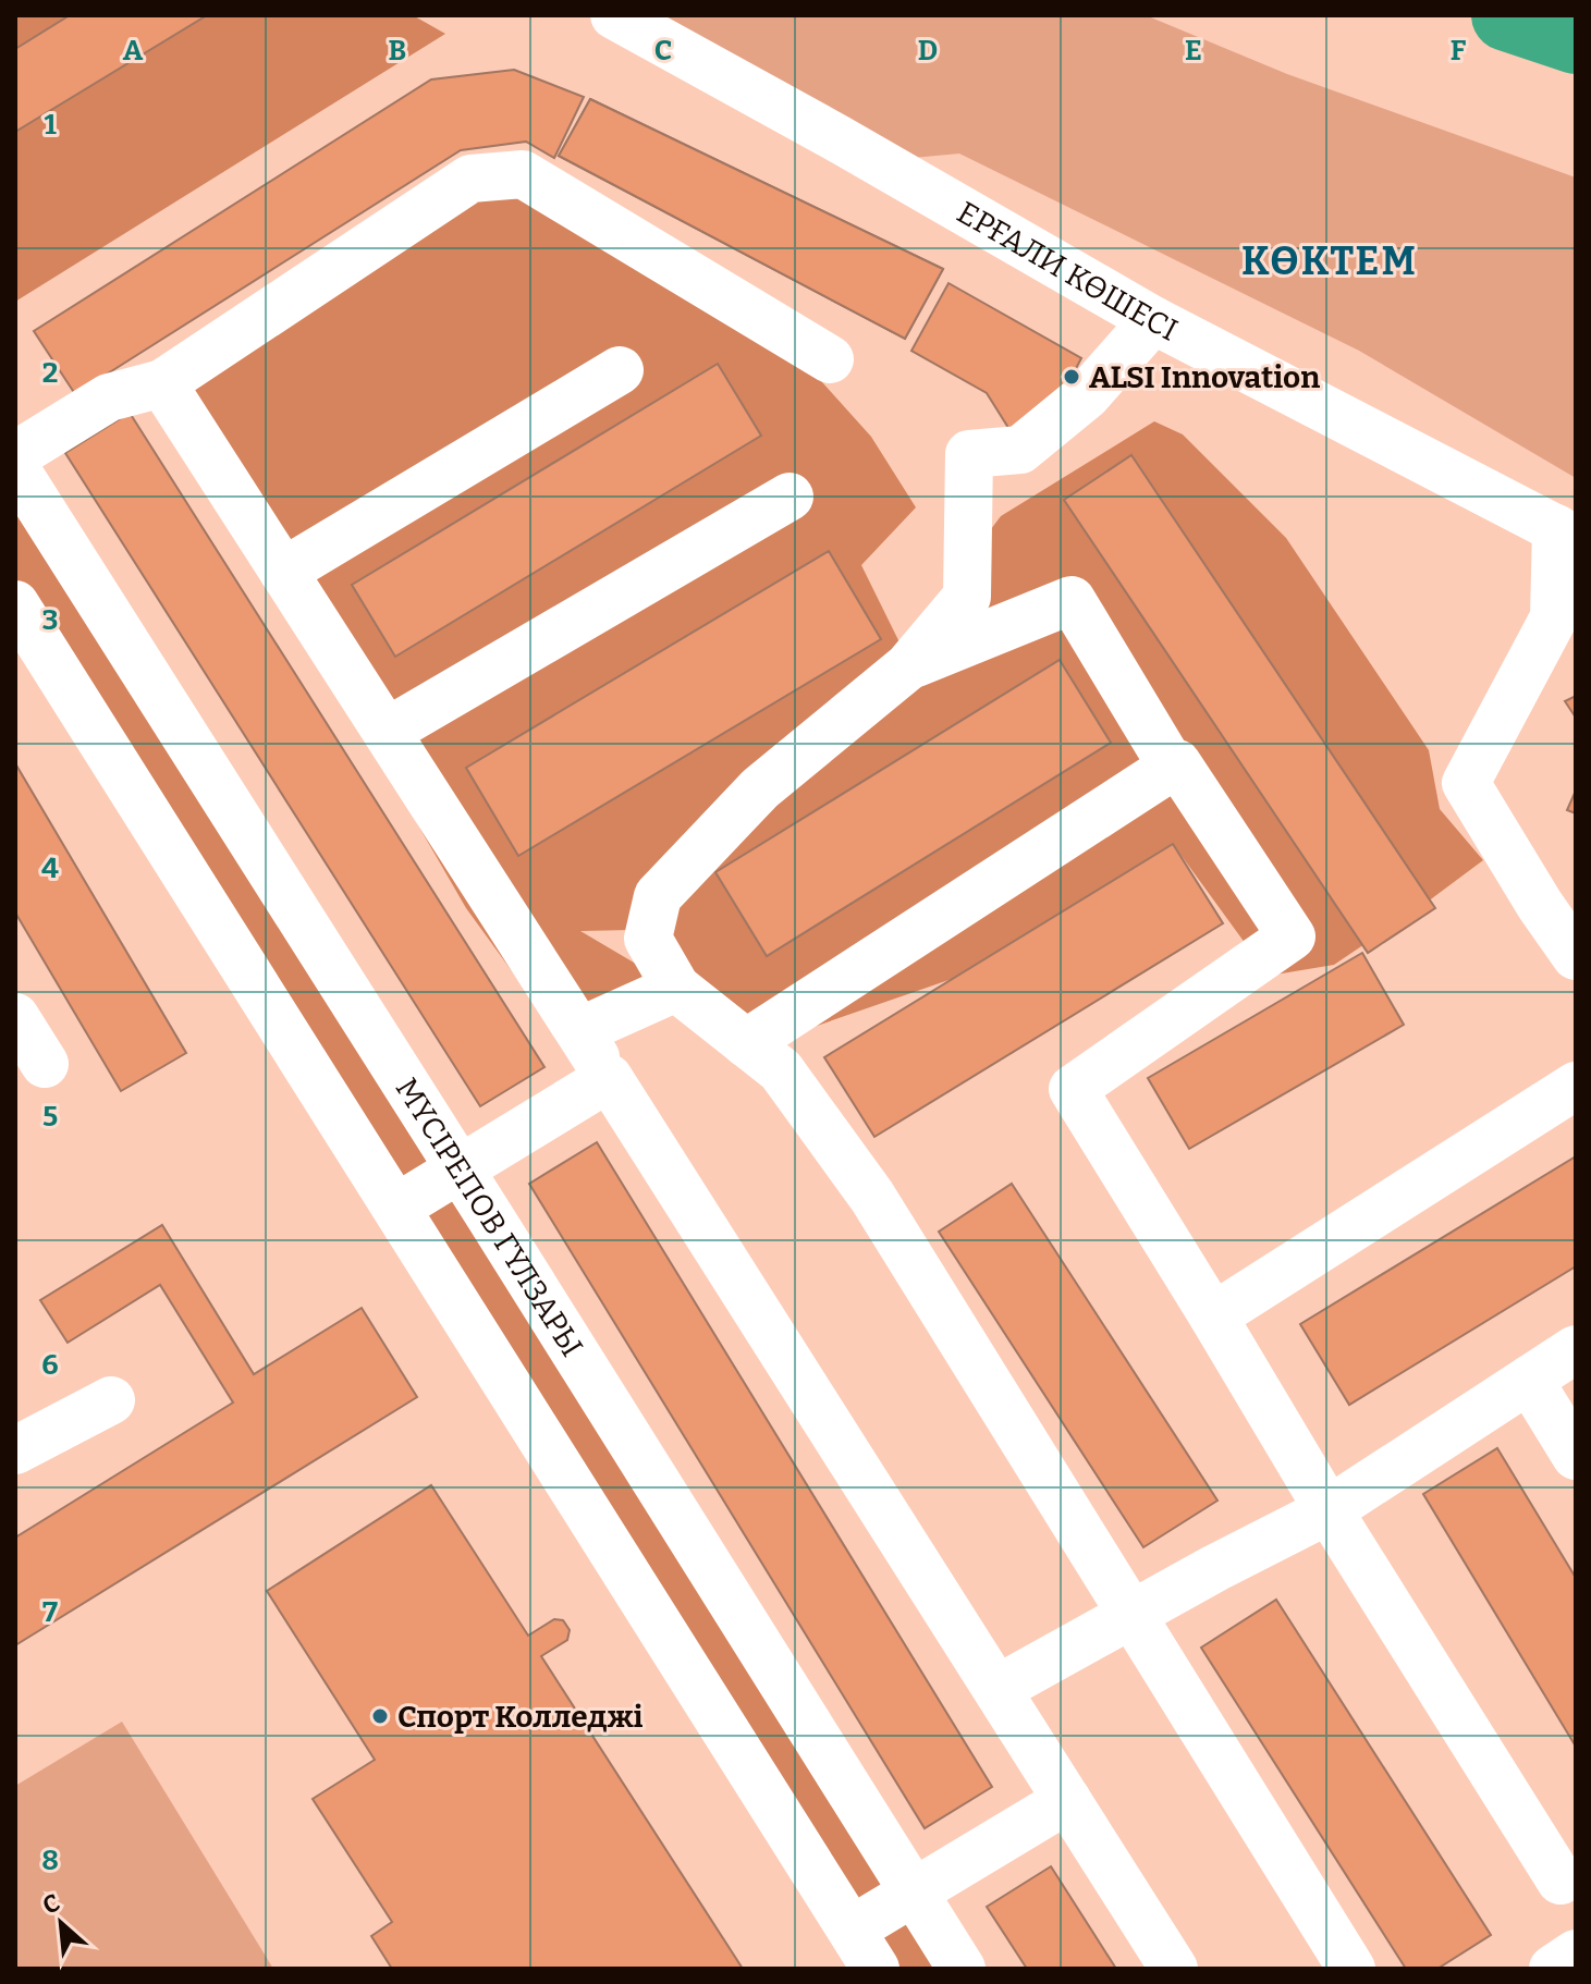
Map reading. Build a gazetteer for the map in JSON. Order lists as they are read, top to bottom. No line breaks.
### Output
{"streets":{"street":["ЕРҒАЛИ КӨШЕСІ","МҮСІРЕПОВ ГҮЛЗАРЫ"]},"districts":["КӨКТЕМ"],"places":["ALSI Innovation","Спорт Колледжі"],"north":"top left","grid":{"columns":["A","B","C","D","E","F"],"rows":["1","2","3","4","5","6","7","8"]}}
